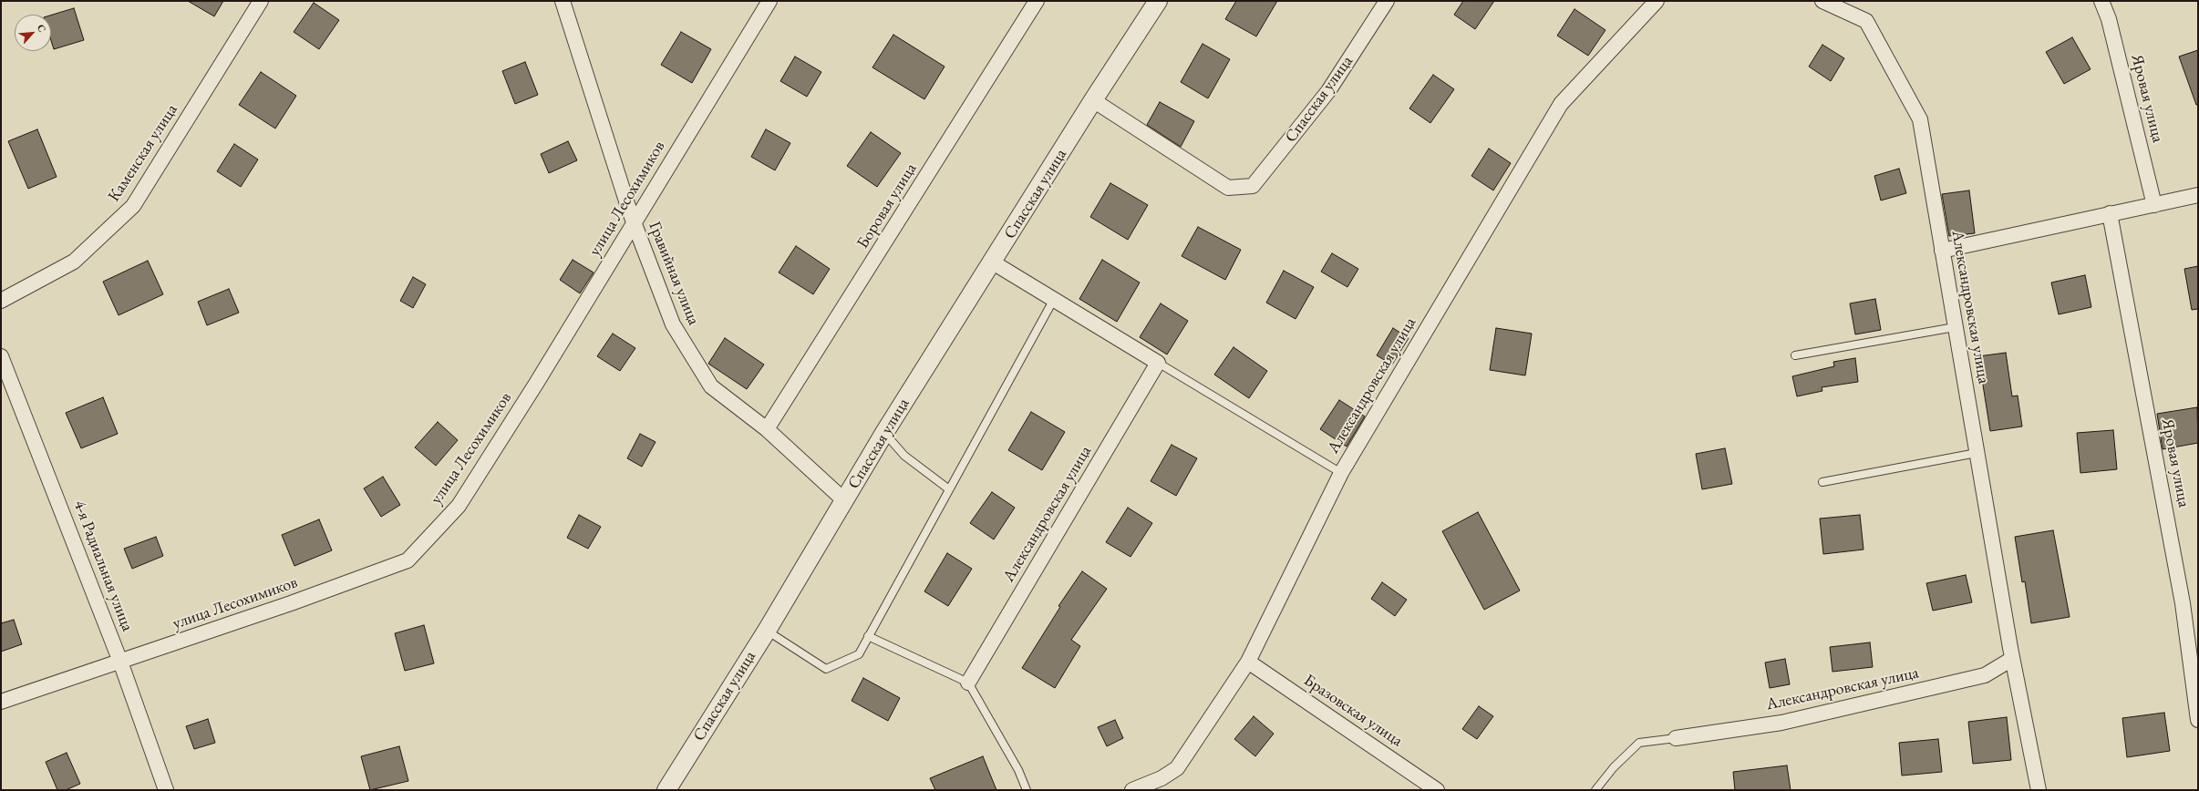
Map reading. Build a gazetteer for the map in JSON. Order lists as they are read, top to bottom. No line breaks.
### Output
{"streets":{"street":["Яровая улица","Спасская улица","Каменская улица","улица Лесохимиков","Боровая улица","Гравийная улица","Александровская улица","4-я Радиальная улица","Бразовская улица"]},"crossings":[["Спасская улица","Гравийная улица"],["улица Лесохимиков","Гравийная улица"],["улица Лесохимиков","4-я Радиальная улица"],["Боровая улица","Гравийная улица"],["Александровская улица","Бразовская улица"]],"north":"top right"}
